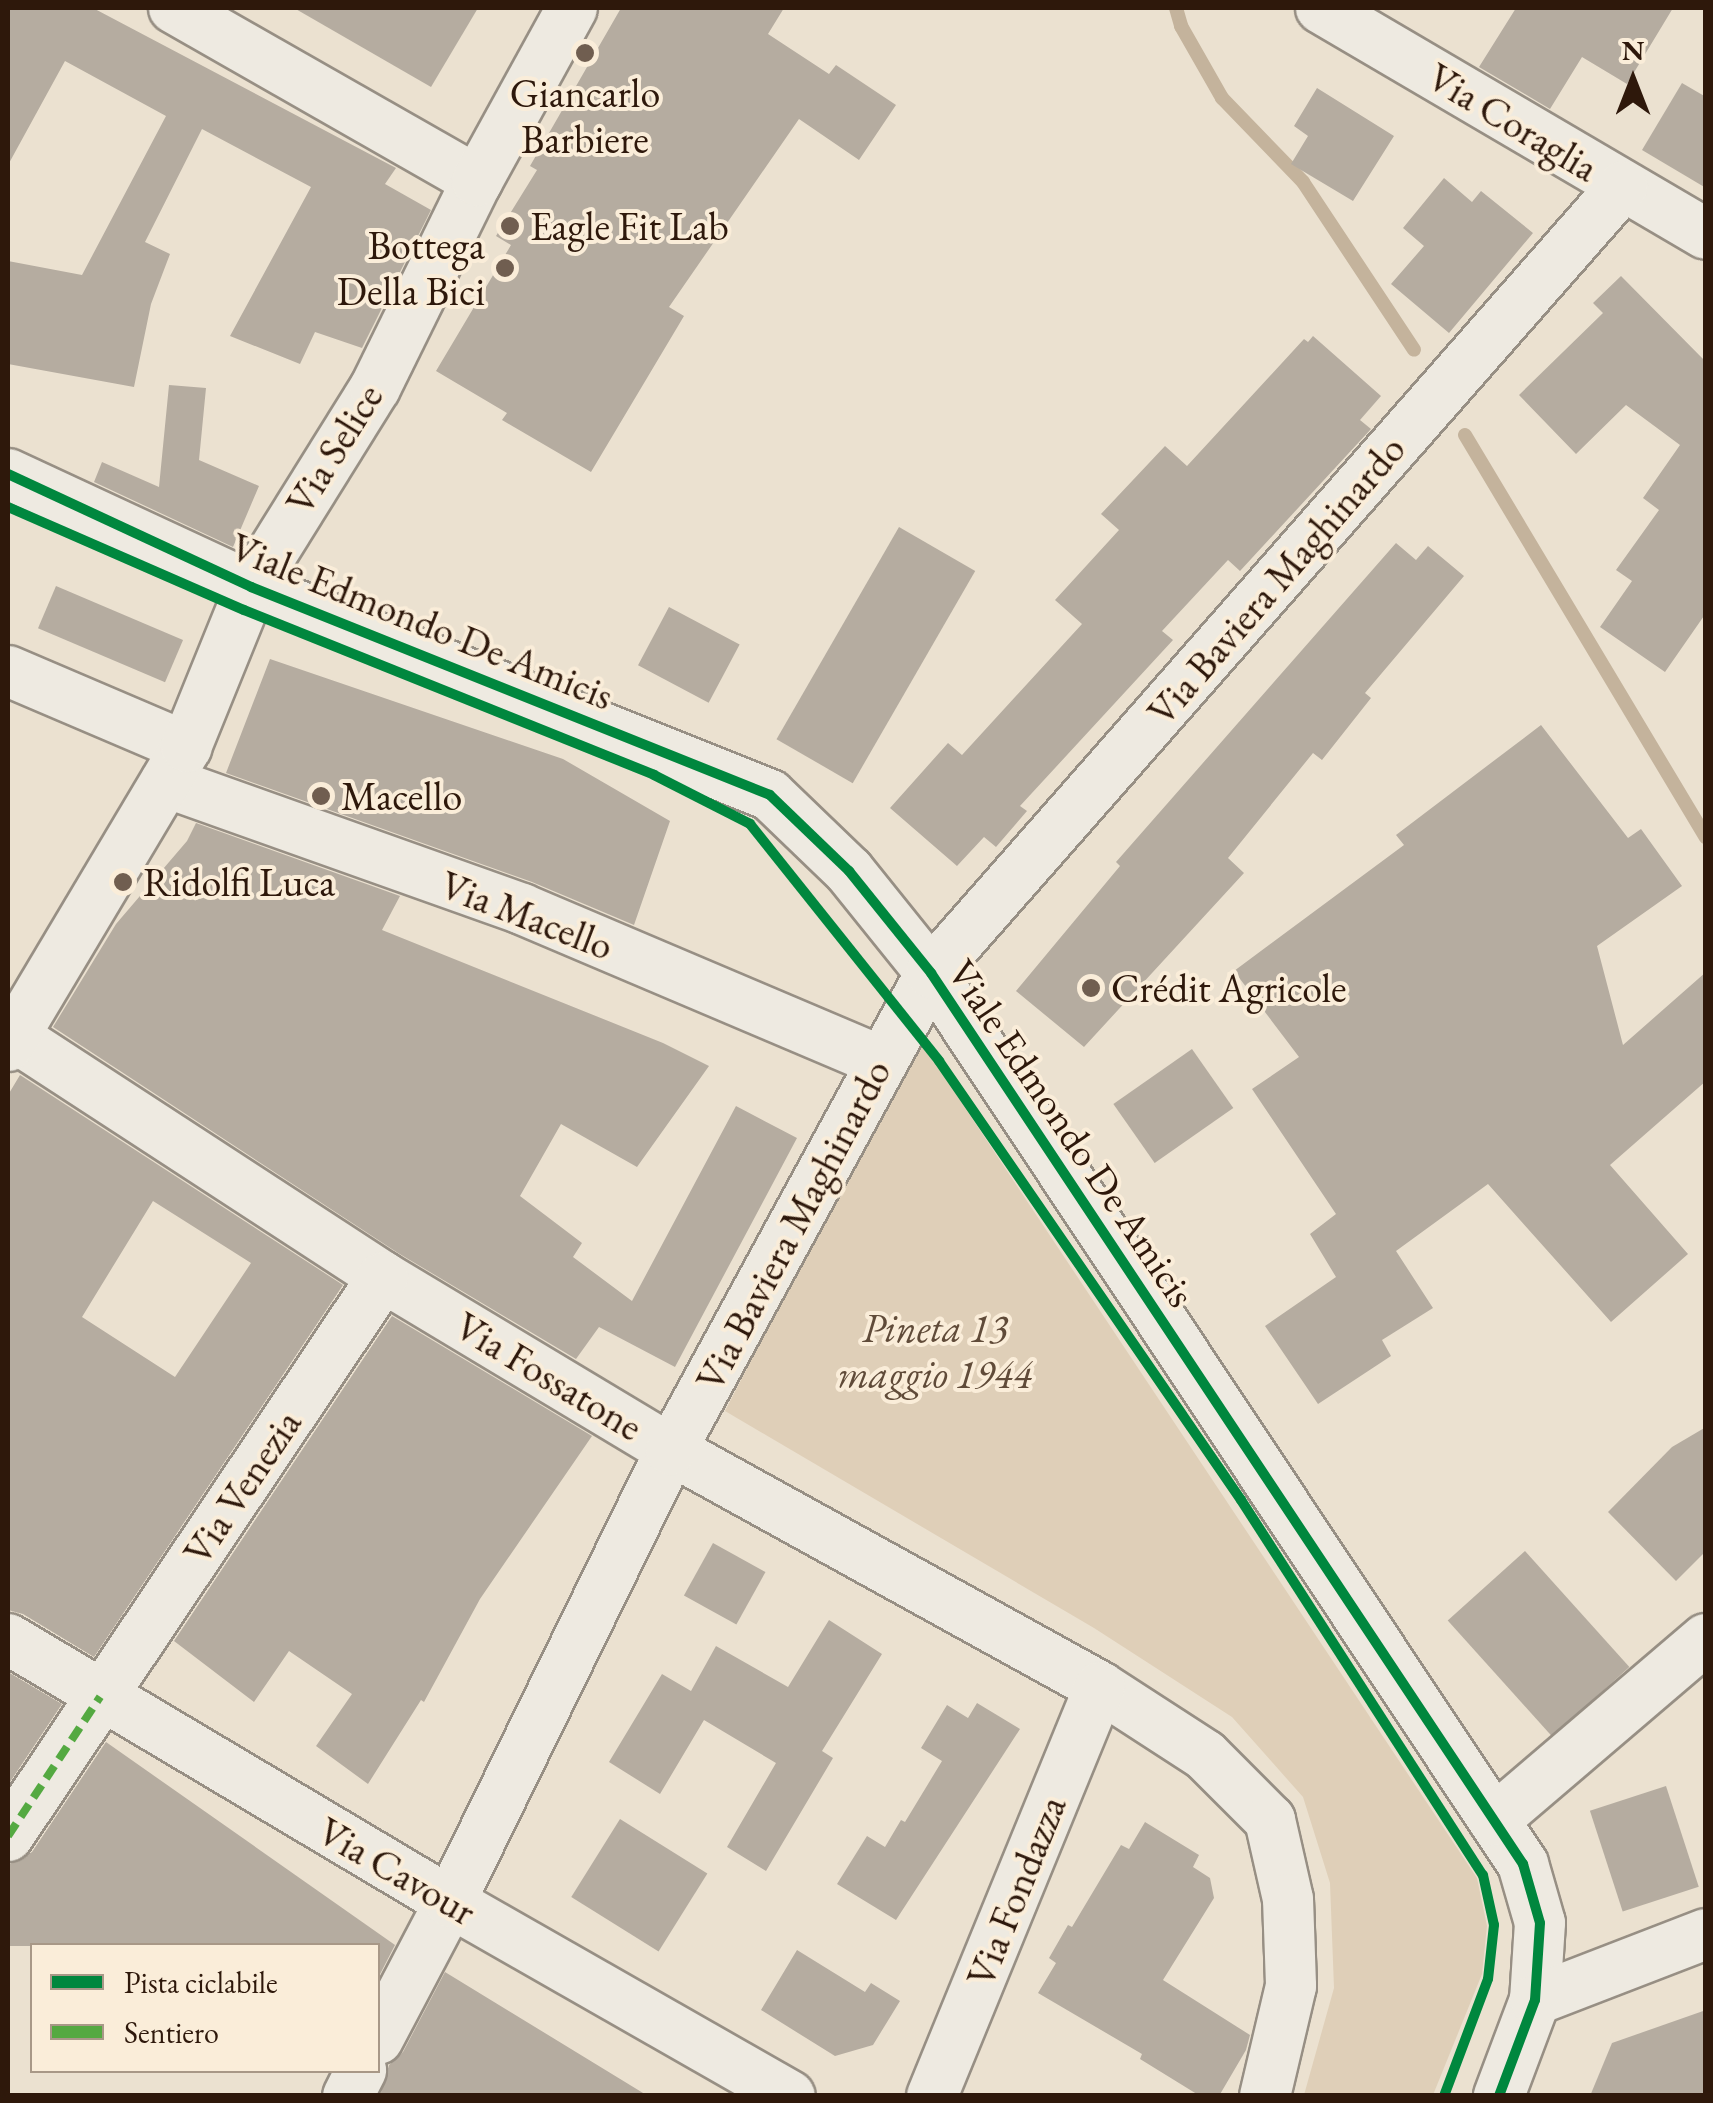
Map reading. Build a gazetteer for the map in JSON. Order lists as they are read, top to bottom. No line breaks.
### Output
{"streets":{"street":["Via Coraglia","Via Selice","Via Baviera Maghinardo","Viale Edmondo De Amicis","Via Macello","Via Fossatone","Via Venezia","Via Cavour","Via Fondazza"]},"crossings":[["Via Coraglia","Via Baviera Maghinardo"],["Via Selice","Viale Edmondo De Amicis"],["Via Selice","Via Macello"],["Via Selice","Via Fossatone"],["Via Baviera Maghinardo","Viale Edmondo De Amicis"],["Via Baviera Maghinardo","Via Macello"],["Via Baviera Maghinardo","Via Fossatone"],["Via Baviera Maghinardo","Via Cavour"],["Via Fossatone","Via Venezia"],["Via Fossatone","Via Fondazza"],["Via Venezia","Via Cavour"]],"parks":["Pineta 13 maggio 1944"],"places":["Giancarlo Barbiere","Eagle Fit Lab","Bottega Della Bici","Macello","Ridolfi Luca","Crédit Agricole"],"legend":["Pista ciclabile","Sentiero"],"north":"top"}
